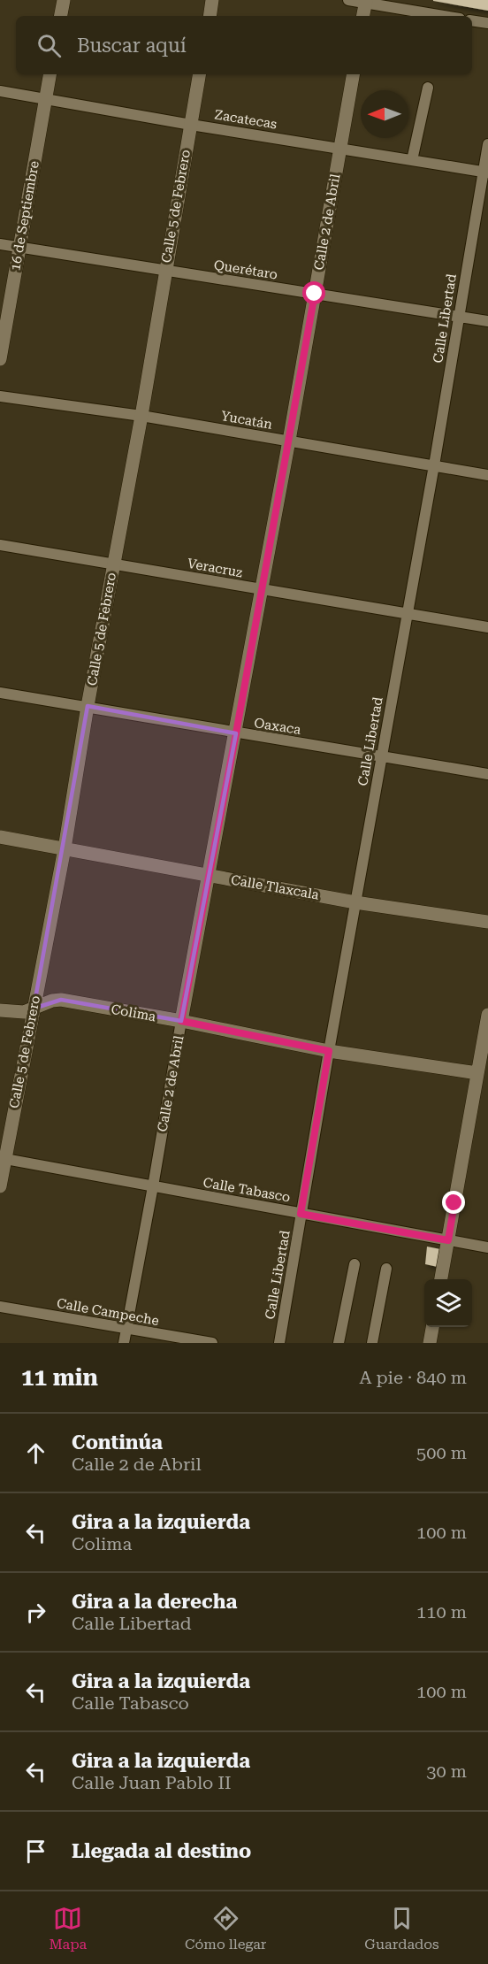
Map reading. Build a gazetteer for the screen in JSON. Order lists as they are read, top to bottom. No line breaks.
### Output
{"streets":{"street":["Zacatecas","Calle 5 de Febrero","16 de Septiembre","Calle 2 de Abril","Querétaro","Calle Libertad","Yucatán","Veracruz","Oaxaca","Calle Tlaxcala","Colima","Calle Tabasco","Calle Campeche"]},"crossings":[["Zacatecas","Calle 5 de Febrero"],["Zacatecas","16 de Septiembre"],["Zacatecas","Calle 2 de Abril"],["Zacatecas","Calle Libertad"],["Calle 5 de Febrero","Querétaro"],["Calle 5 de Febrero","Yucatán"],["Calle 5 de Febrero","Veracruz"],["Calle 5 de Febrero","Oaxaca"],["Calle 5 de Febrero","Calle Tlaxcala"],["Calle 5 de Febrero","Colima"],["Calle 5 de Febrero","Calle Tabasco"],["16 de Septiembre","Querétaro"],["Calle 2 de Abril","Querétaro"],["Calle 2 de Abril","Yucatán"],["Calle 2 de Abril","Veracruz"],["Calle 2 de Abril","Oaxaca"],["Calle 2 de Abril","Calle Tlaxcala"],["Calle 2 de Abril","Colima"],["Calle 2 de Abril","Calle Tabasco"],["Calle 2 de Abril","Calle Campeche"],["Querétaro","Calle Libertad"],["Calle Libertad","Yucatán"],["Calle Libertad","Veracruz"],["Calle Libertad","Oaxaca"],["Calle Libertad","Calle Tlaxcala"],["Calle Libertad","Colima"],["Calle Libertad","Calle Tabasco"]],"north":"left","page":{"search":"Buscar aquí","heading":["11 min","A pie · 840 m"],"list":[["Continúa","Calle 2 de Abril","500 m"],["Gira a la izquierda","Colima","100 m"],["Gira a la derecha","Calle Libertad","110 m"],["Gira a la izquierda","Calle Tabasco","100 m"],["Gira a la izquierda","Calle Juan Pablo II","30 m"],"Llegada al destino"],"nav":["Mapa","Cómo llegar","Guardados"]}}
